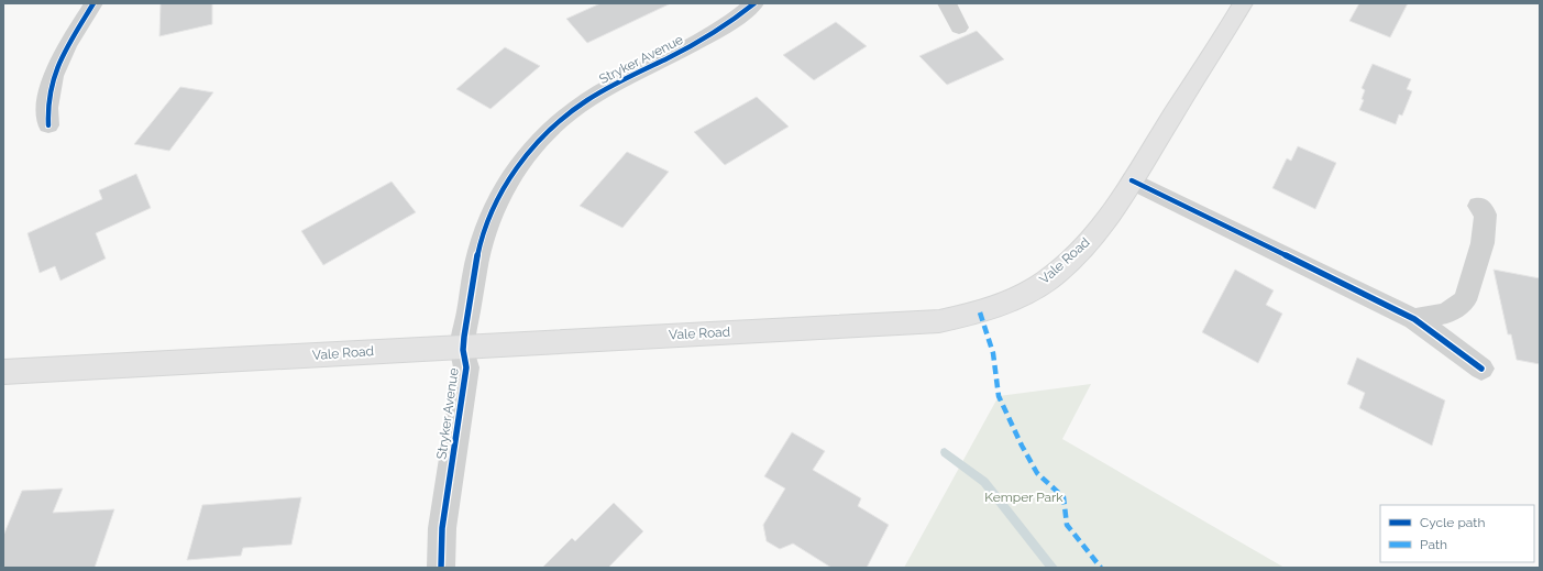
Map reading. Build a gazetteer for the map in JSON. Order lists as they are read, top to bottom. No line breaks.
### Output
{"streets":{"main road":["Vale Road"],"street":["Stryker Avenue"]},"crossings":[["Stryker Avenue","Vale Road"]],"parks":["Kemper Park"],"legend":["Cycle path","Path"]}
